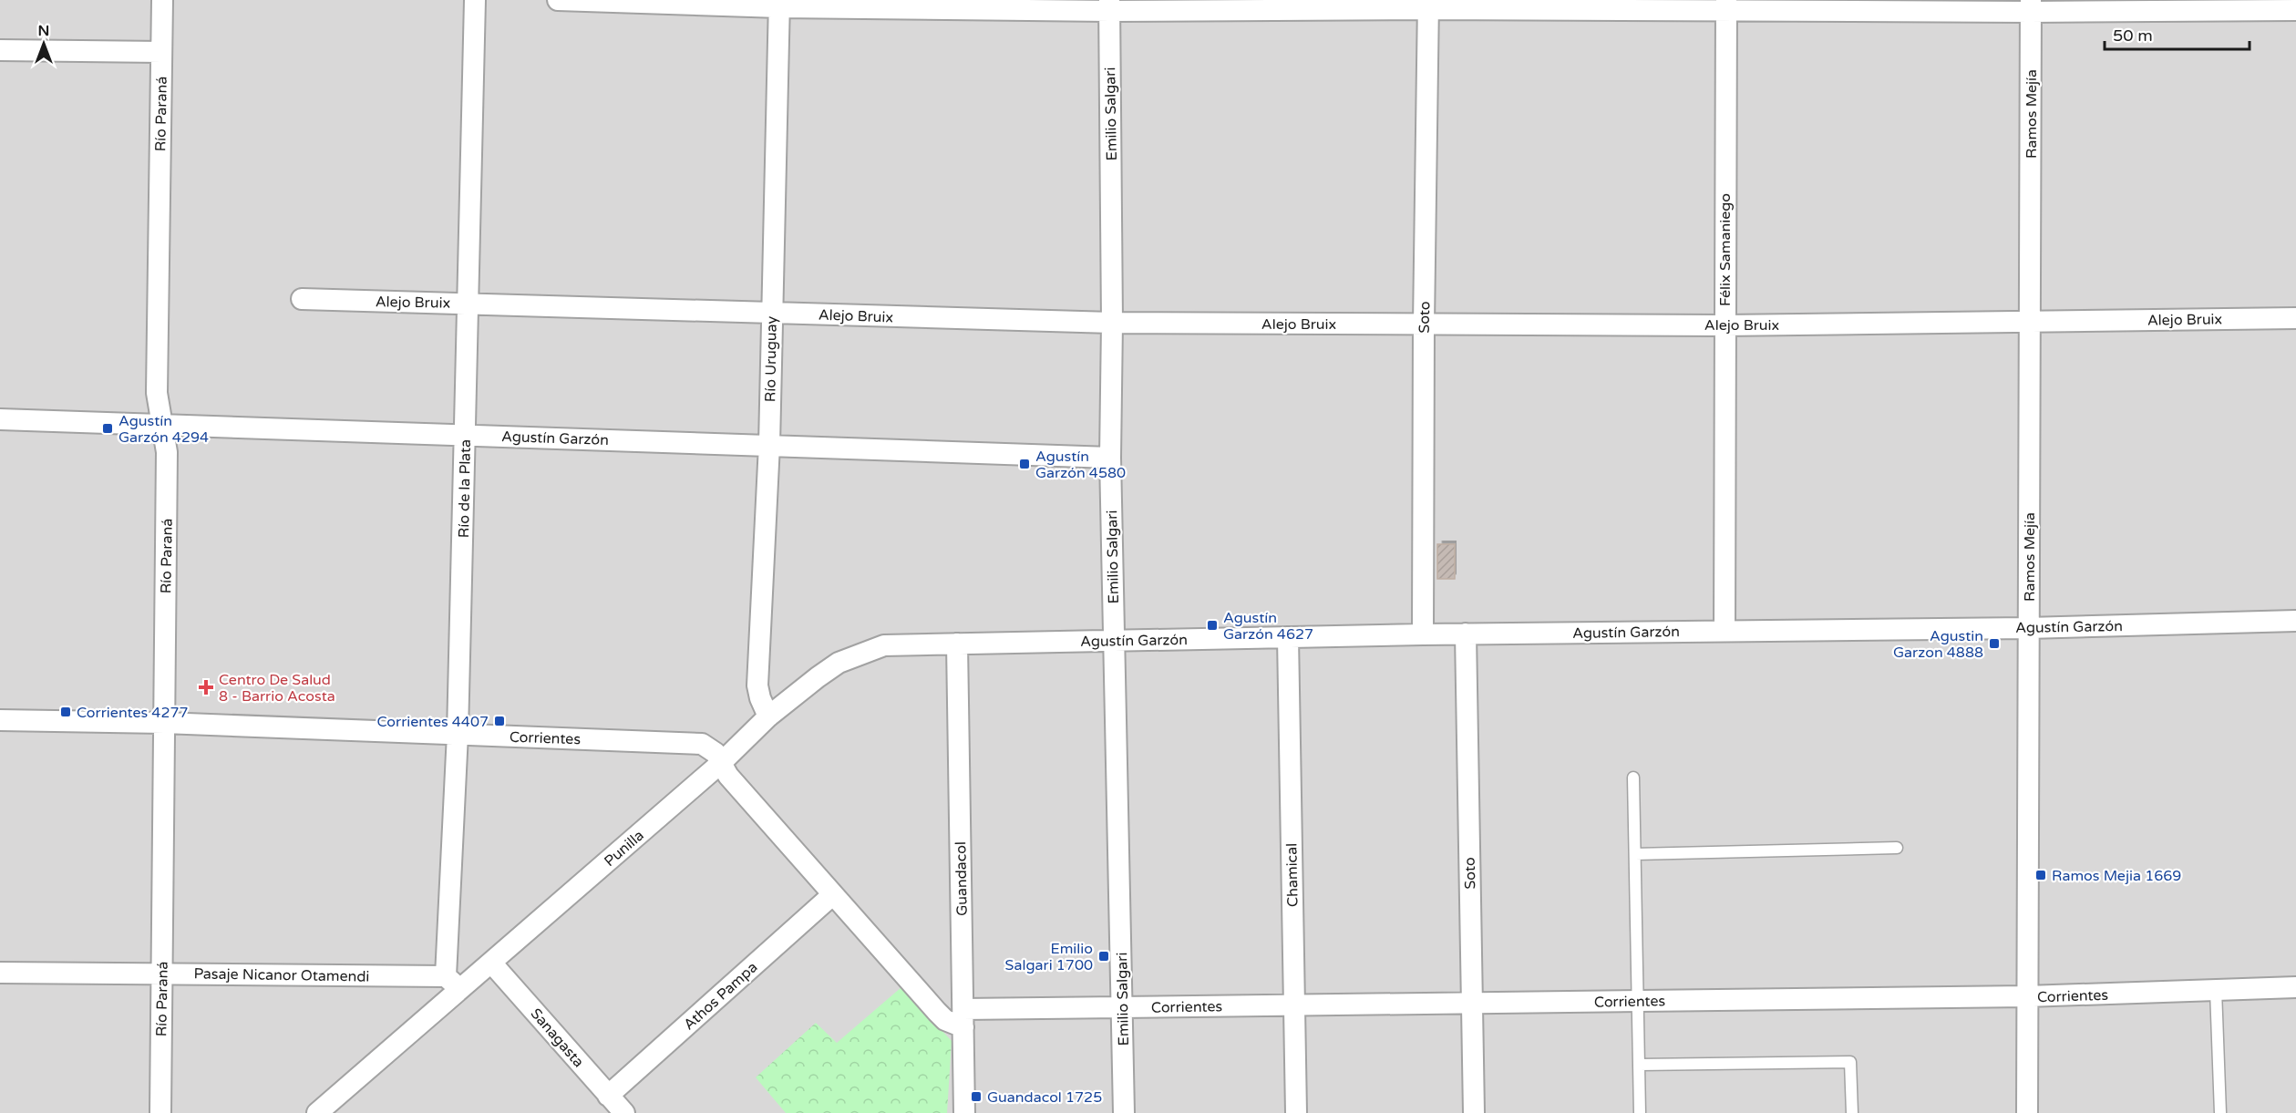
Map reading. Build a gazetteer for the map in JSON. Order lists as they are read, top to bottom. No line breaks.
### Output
{"streets":{"street":["Río Paraná","Emilio Salgari","Ramos Mejía","Félix Samaniego","Alejo Bruix","Soto","Río Uruguay","Agustín Garzón","Río de la Plata","Corrientes","Punilla","Chamical","Guandacol","Pasaje Nicanor Otamendi","Athos Pampa","Sanagasta"]},"crossings":[["Río Paraná","Agustín Garzón"],["Río Paraná","Corrientes"],["Río Paraná","Pasaje Nicanor Otamendi"],["Emilio Salgari","Alejo Bruix"],["Emilio Salgari","Agustín Garzón"],["Emilio Salgari","Corrientes"],["Ramos Mejía","Alejo Bruix"],["Ramos Mejía","Agustín Garzón"],["Ramos Mejía","Corrientes"],["Félix Samaniego","Alejo Bruix"],["Félix Samaniego","Agustín Garzón"],["Alejo Bruix","Soto"],["Alejo Bruix","Río Uruguay"],["Alejo Bruix","Río de la Plata"],["Soto","Agustín Garzón"],["Soto","Corrientes"],["Río Uruguay","Agustín Garzón"],["Río Uruguay","Punilla"],["Agustín Garzón","Río de la Plata"],["Agustín Garzón","Punilla"],["Agustín Garzón","Chamical"],["Agustín Garzón","Guandacol"],["Río de la Plata","Corrientes"],["Río de la Plata","Punilla"],["Río de la Plata","Pasaje Nicanor Otamendi"],["Corrientes","Punilla"],["Corrientes","Chamical"],["Corrientes","Guandacol"],["Corrientes","Athos Pampa"],["Punilla","Guandacol"],["Punilla","Pasaje Nicanor Otamendi"],["Punilla","Sanagasta"],["Athos Pampa","Sanagasta"]],"places":{"transit":["Agustín Garzón 4294","Agustín Garzón 4580","Agustín Garzón 4627","Agustin Garzon 4888","Corrientes 4277","Corrientes 4407","Ramos Mejia 1669","Emilio Salgari 1700","Guandacol 1725"],"health":["Centro De Salud 8 - Barrio Acosta"]},"scale_bar":"50 m","north":"top"}
